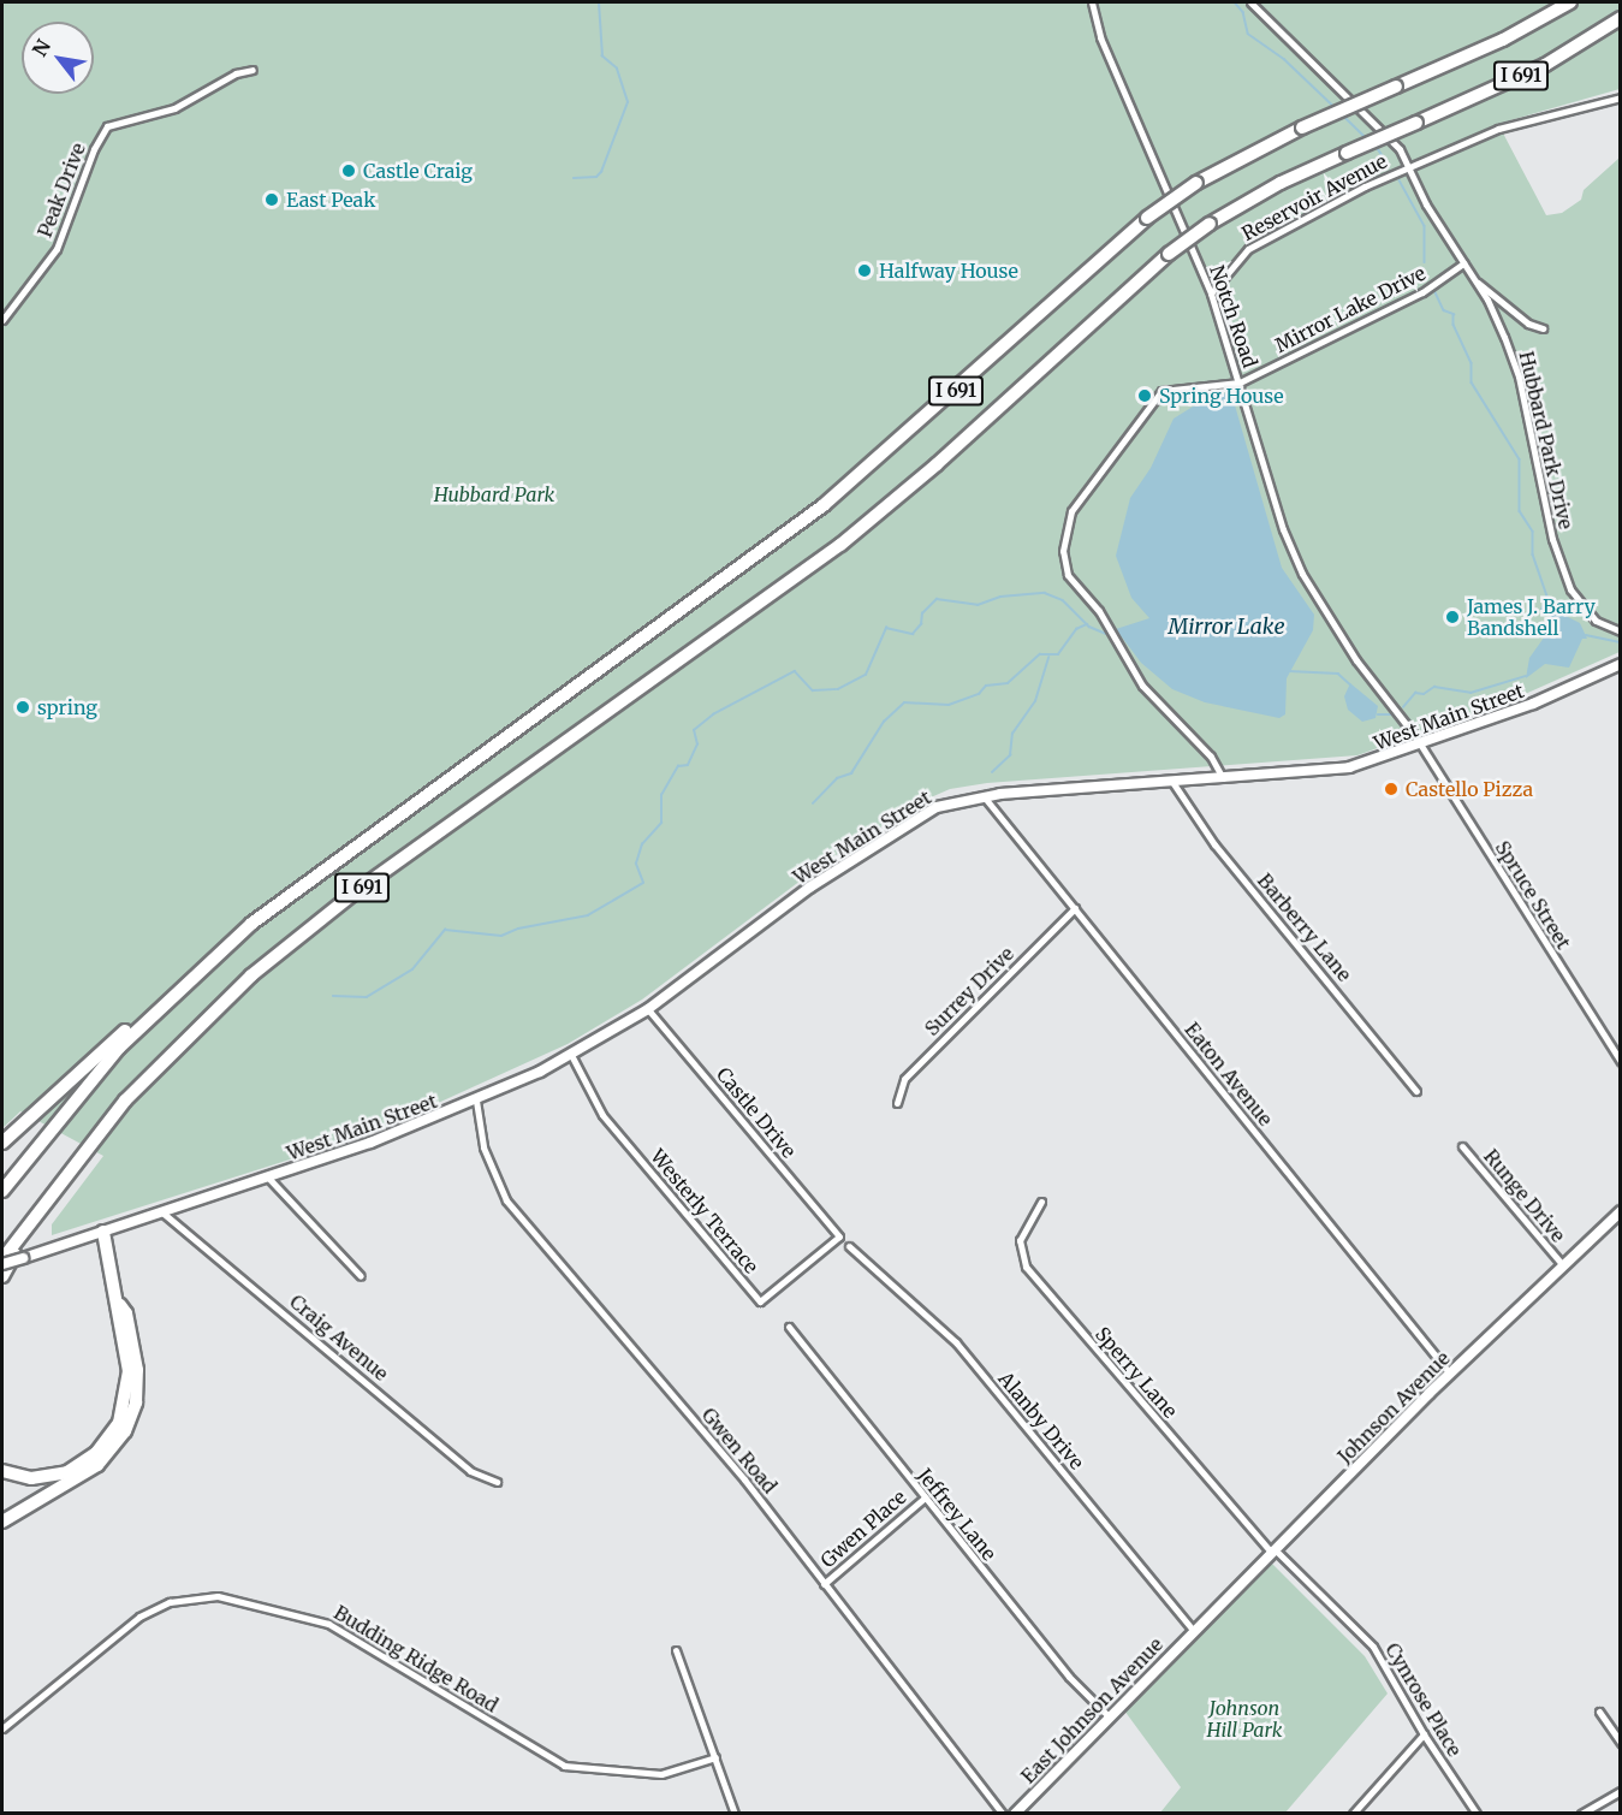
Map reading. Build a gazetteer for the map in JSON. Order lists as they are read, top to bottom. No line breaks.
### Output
{"streets":{"highway":["I 691"],"main road":["West Main Street","Johnson Avenue","East Johnson Avenue"],"street":["Peak Drive","Reservoir Avenue","Mirror Lake Drive","Notch Road","Hubbard Park Drive","Spruce Street","Barberry Lane","Surrey Drive","Eaton Avenue","Castle Drive","Runge Drive","Westerly Terrace","Craig Avenue","Sperry Lane","Alanby Drive","Gwen Road","Jeffrey Lane","Gwen Place","Budding Ridge Road","Cynrose Place"]},"crossings":[["I 691","West Main Street"],["Reservoir Avenue","Notch Road"],["Reservoir Avenue","Hubbard Park Drive"],["Mirror Lake Drive","Notch Road"],["Mirror Lake Drive","Hubbard Park Drive"],["Mirror Lake Drive","West Main Street"],["Notch Road","West Main Street"],["Notch Road","Spruce Street"],["West Main Street","Spruce Street"],["West Main Street","Barberry Lane"],["West Main Street","Eaton Avenue"],["West Main Street","Castle Drive"],["West Main Street","Westerly Terrace"],["West Main Street","Craig Avenue"],["West Main Street","Gwen Road"],["Surrey Drive","Eaton Avenue"],["Eaton Avenue","Johnson Avenue"],["Castle Drive","Westerly Terrace"],["Runge Drive","Johnson Avenue"],["Sperry Lane","Johnson Avenue"],["Sperry Lane","Cynrose Place"],["Johnson Avenue","Alanby Drive"],["Johnson Avenue","Cynrose Place"],["Johnson Avenue","East Johnson Avenue"],["Alanby Drive","East Johnson Avenue"],["Gwen Road","Gwen Place"],["Jeffrey Lane","Gwen Place"],["Jeffrey Lane","East Johnson Avenue"]],"water":["Mirror Lake"],"parks":["Hubbard Park","Johnson Hill Park"],"places":["Castle Craig","East Peak","Halfway House","Spring House","James J. Barry Bandshell","spring","Castello Pizza"],"north":"top left"}
